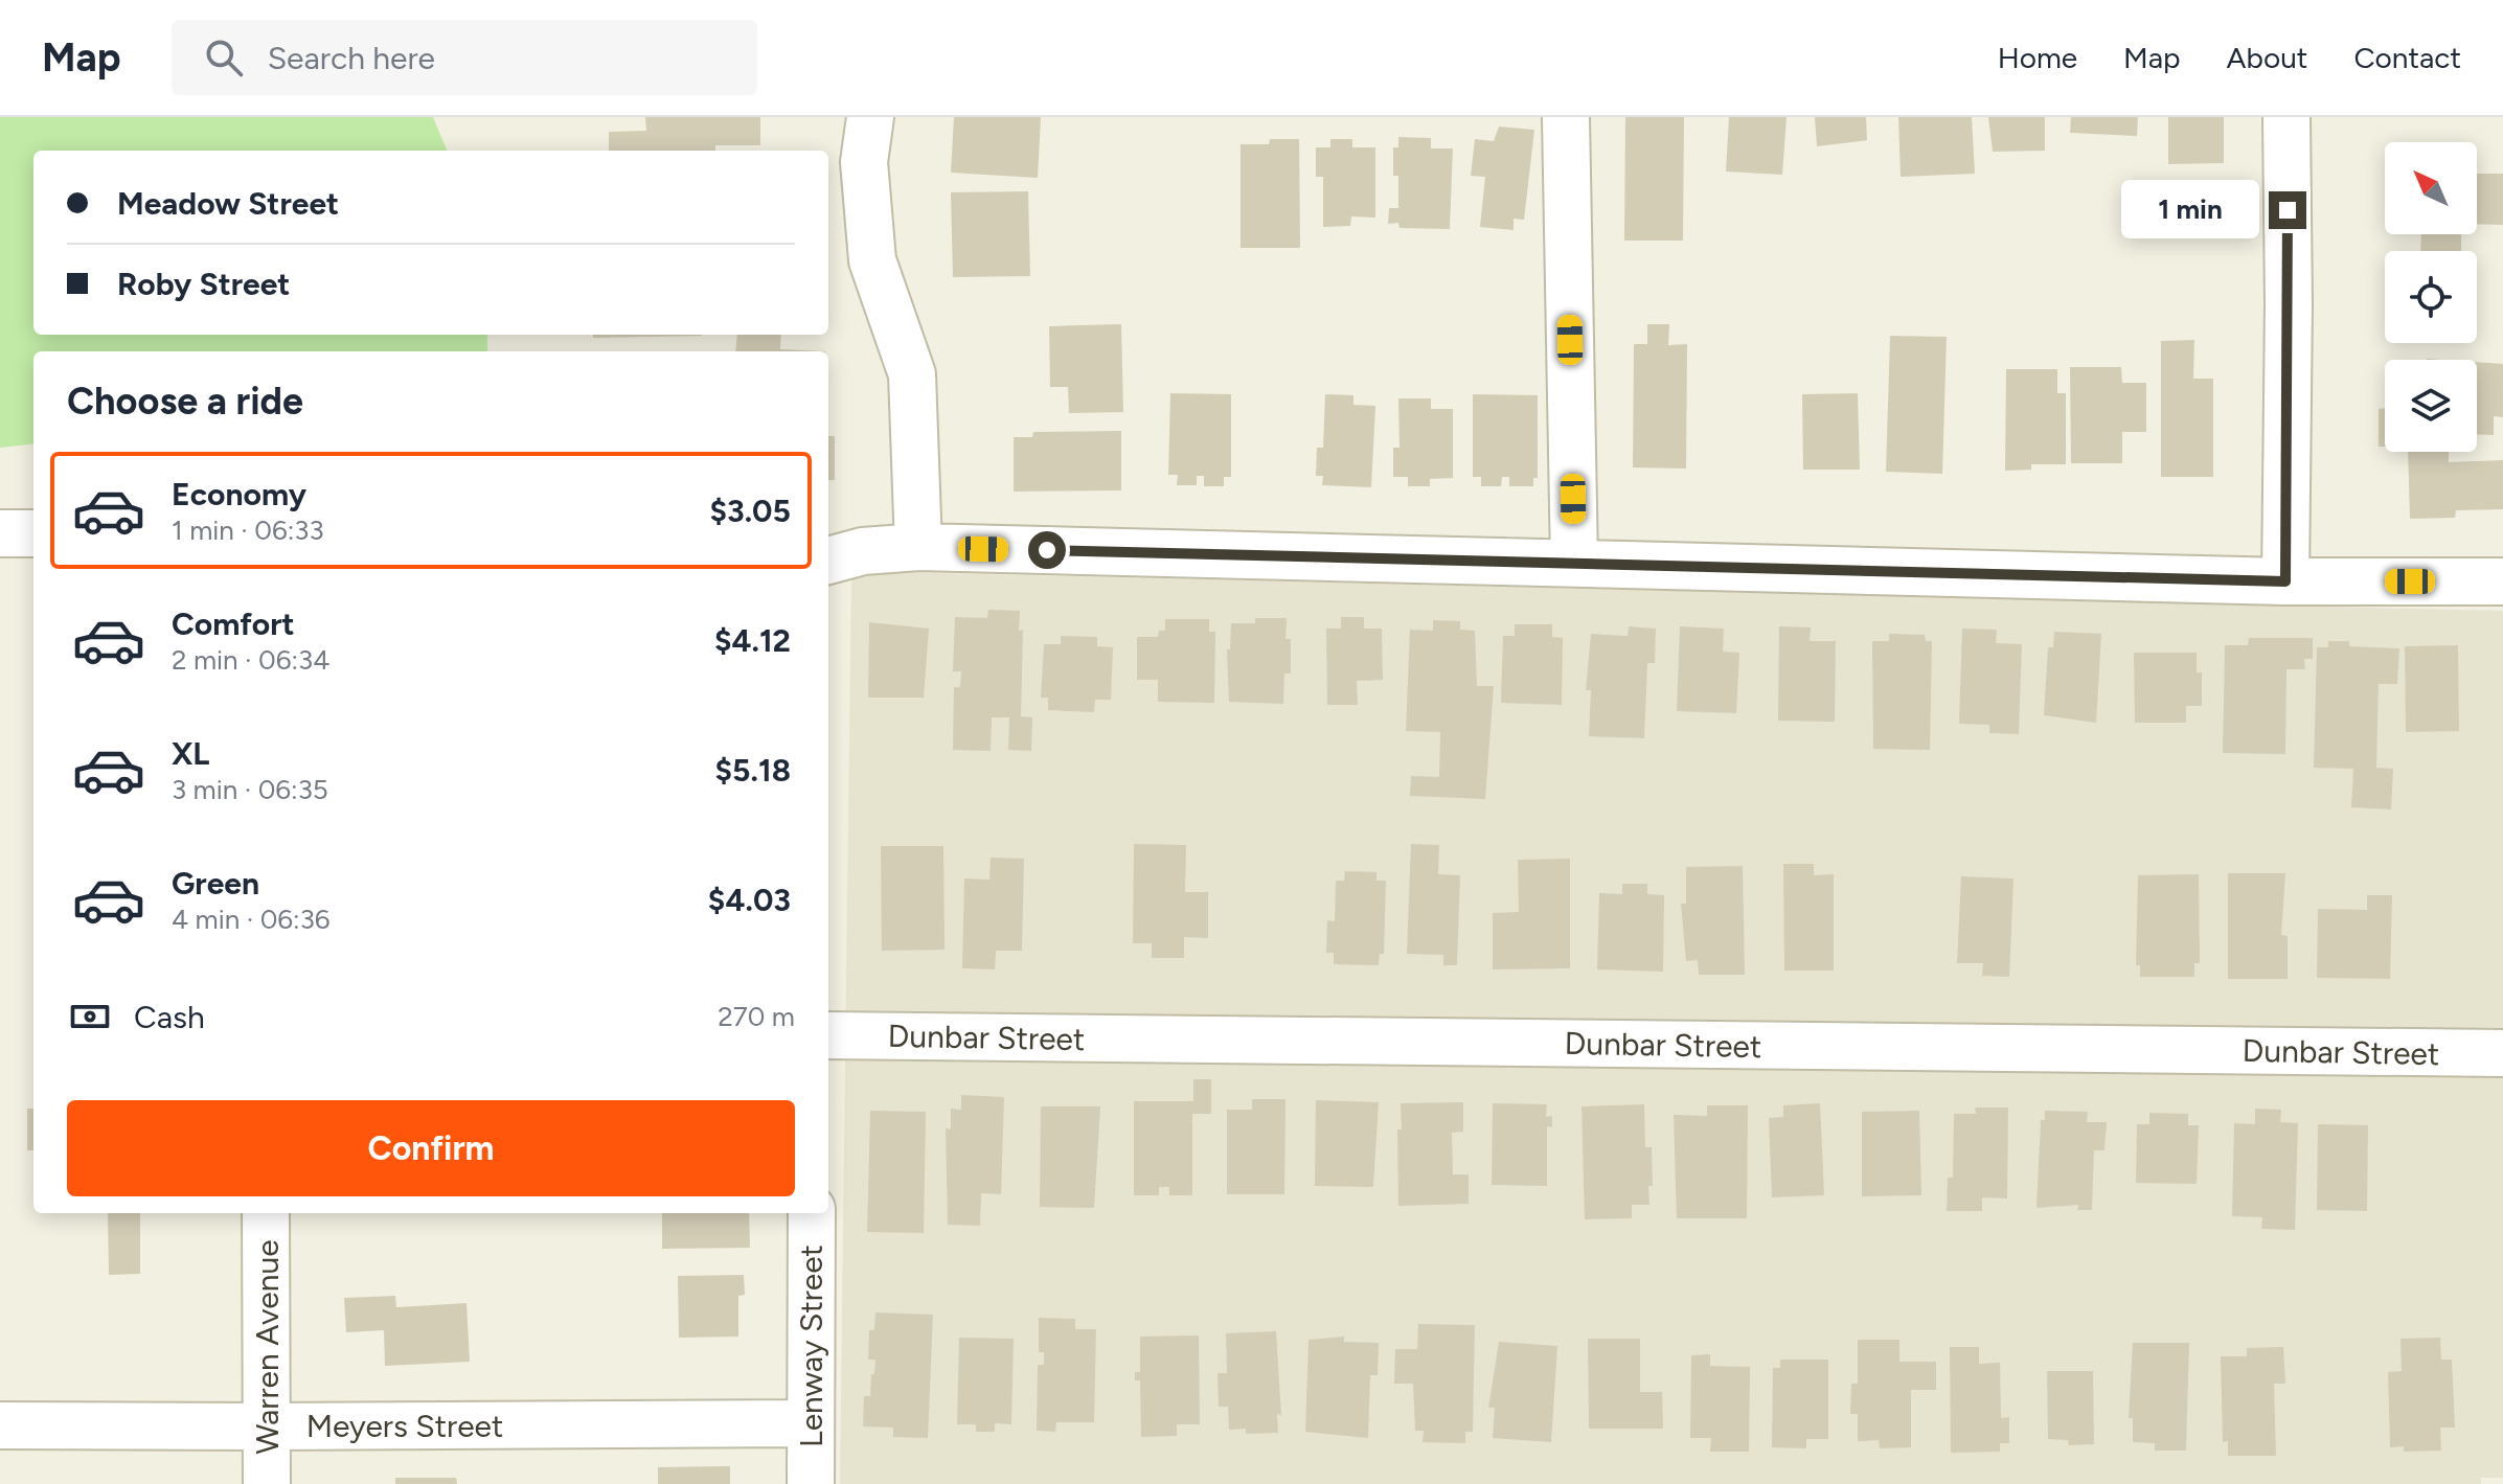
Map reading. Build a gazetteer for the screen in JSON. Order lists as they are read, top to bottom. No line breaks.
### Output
{"streets":{"street":["Dunbar Street","Lenway Street","Warren Avenue","Meyers Street"]},"crossings":[["Lenway Street","Meyers Street"],["Warren Avenue","Meyers Street"]],"north":"top left","page":{"header":"Map","search":"Search here","nav":["Home","Map","About","Contact"],"banner":["Meadow Street","Roby Street"],"bubble":"1 min","heading":"Choose a ride","list":[{"name":"Economy","note":"1 min · 06:33","value":"$3.05"},{"name":"Comfort","note":"2 min · 06:34","value":"$4.12"},{"name":"XL","note":"3 min · 06:35","value":"$5.18"},{"name":"Green","note":"4 min · 06:36","value":"$4.03"}],"pay":["Cash","270 m"],"buttons":"Confirm"}}
